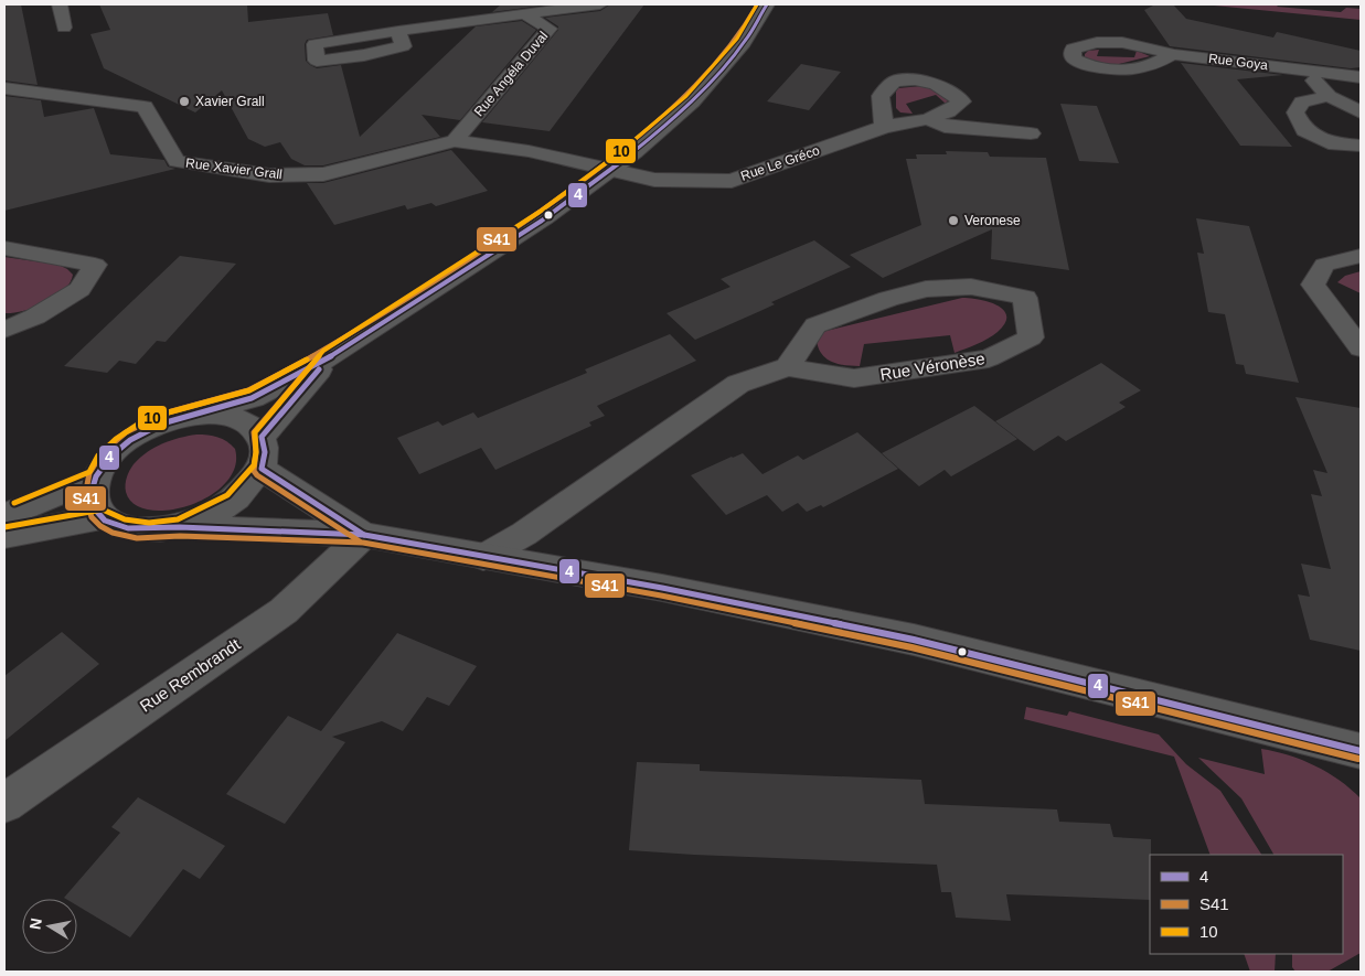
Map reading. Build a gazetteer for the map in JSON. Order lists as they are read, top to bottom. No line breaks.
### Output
{"streets":{"street":["Rue Goya","Rue Angéla Duval","Rue Le Gréco","Rue Xavier Grall","Rue Véronèse","Rue Rembrandt"]},"crossings":[["Rue Angéla Duval","Rue Xavier Grall"],["Rue Le Gréco","Rue Xavier Grall"]],"places":["Xavier Grall","Veronese"],"lines":["transit line 4","transit line S41","transit line 10"],"legend":["4","S41","10"],"north":"left"}
